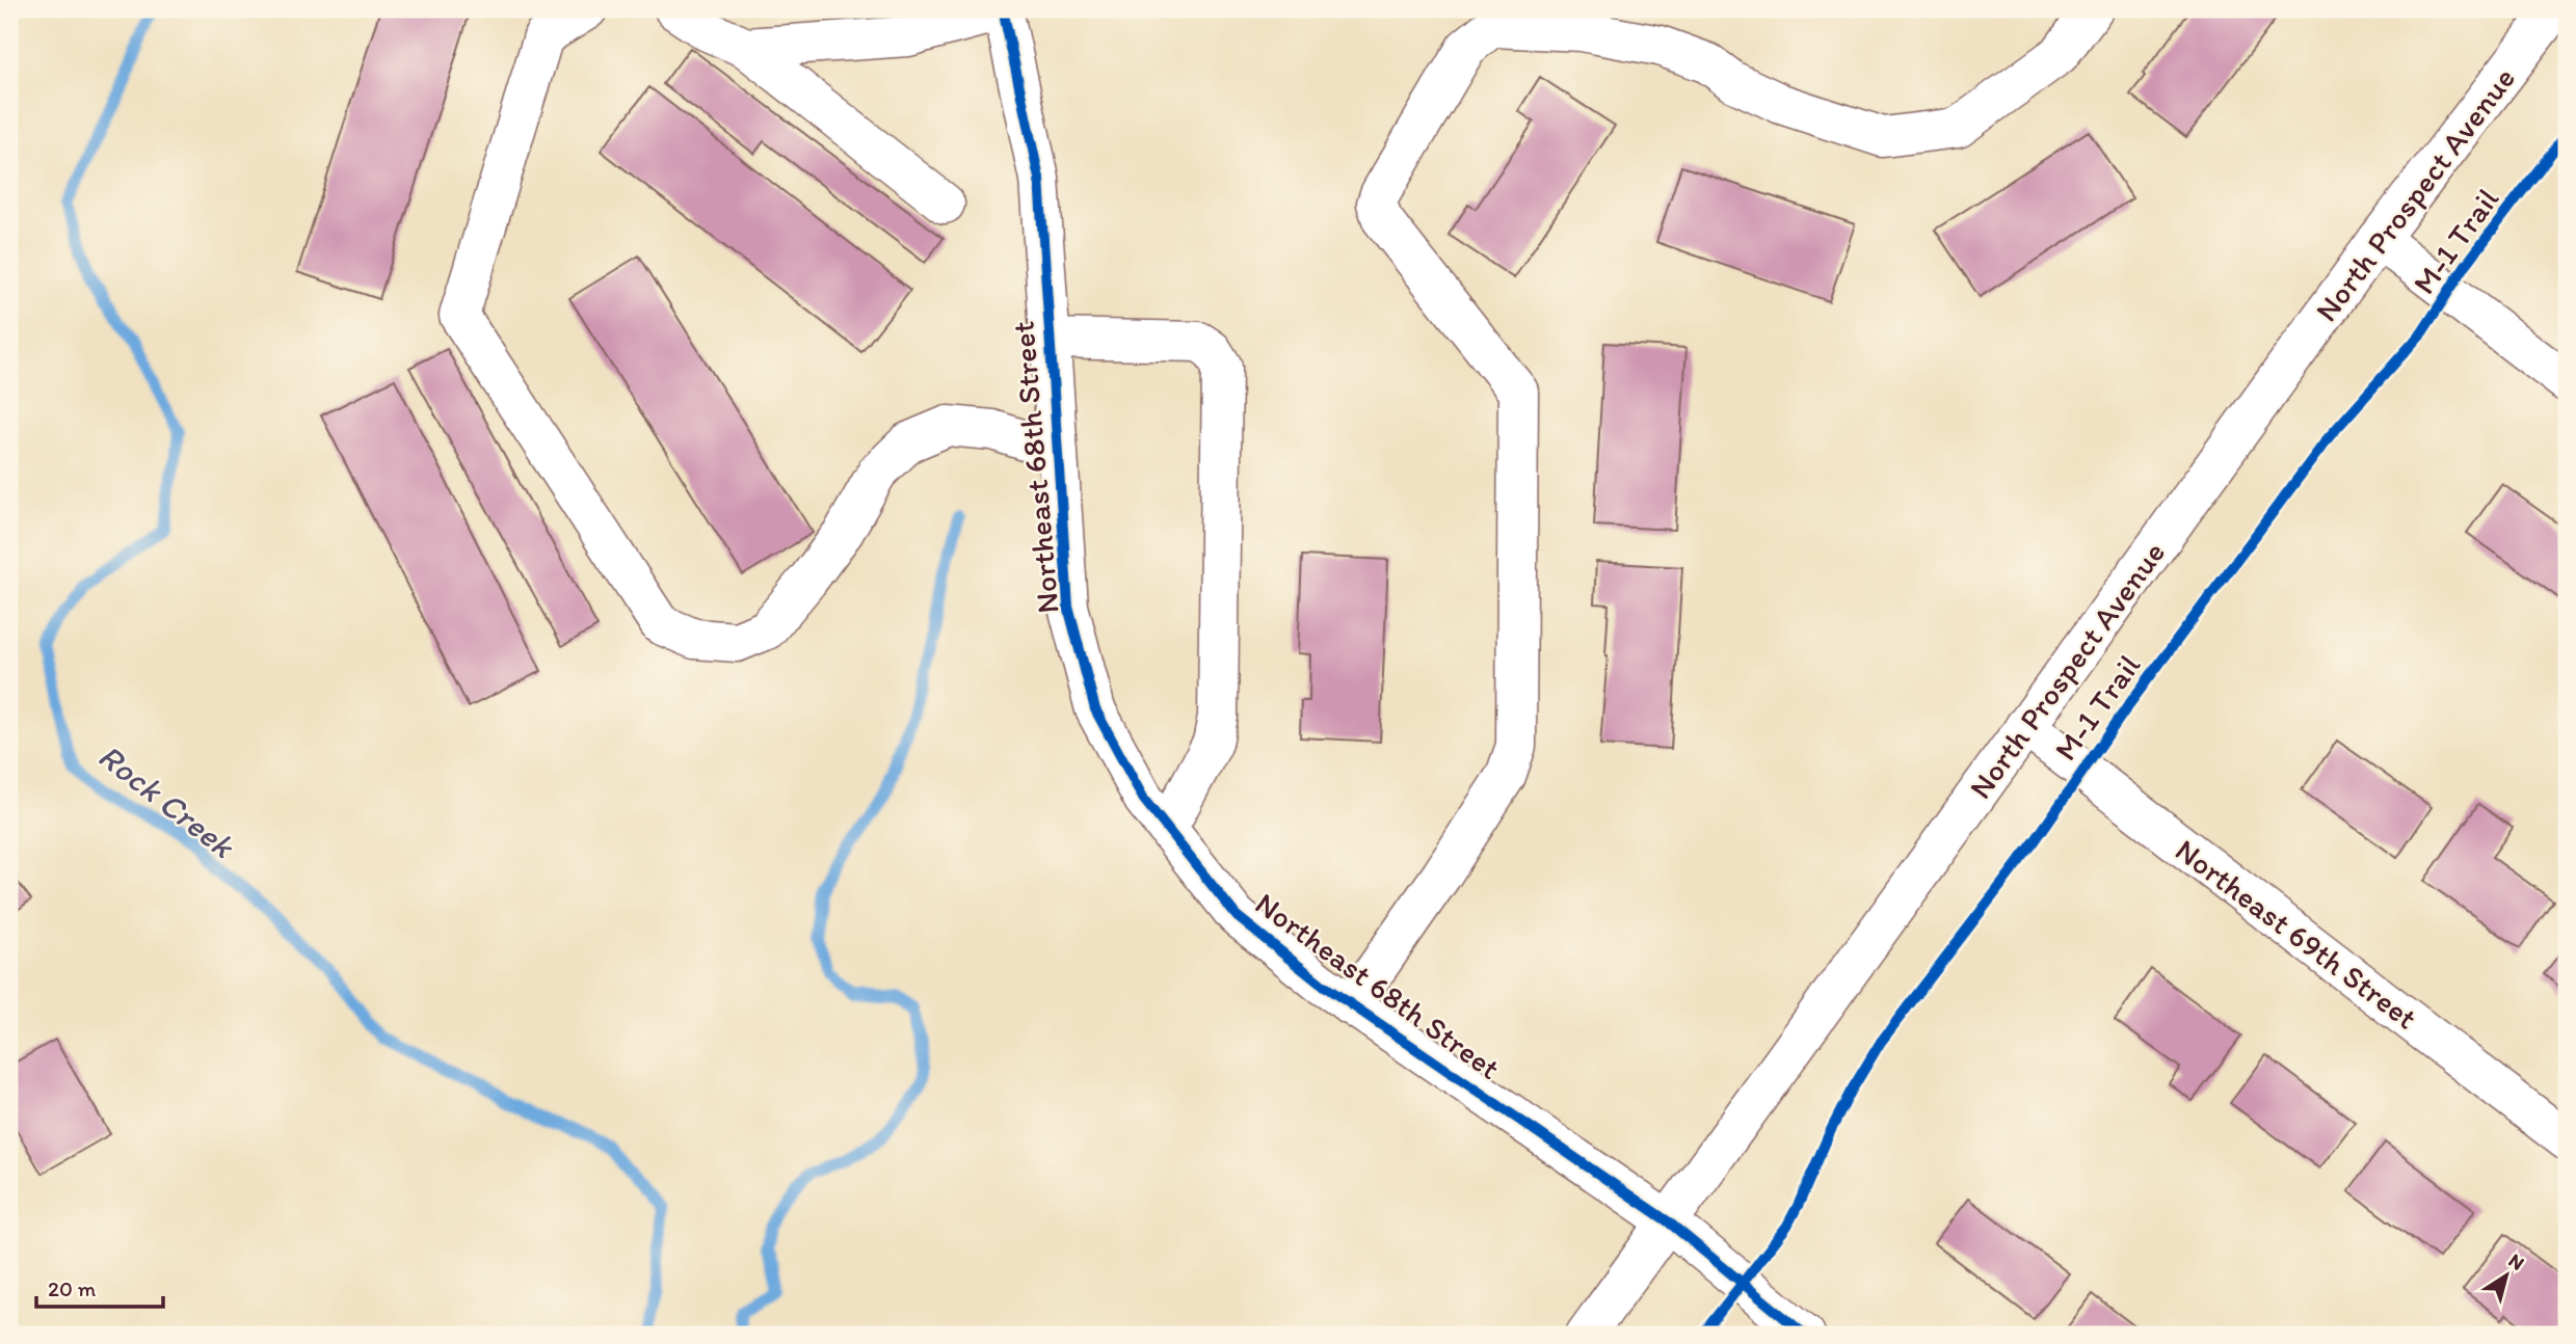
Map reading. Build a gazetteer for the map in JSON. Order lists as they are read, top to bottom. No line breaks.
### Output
{"streets":{"street":["North Prospect Avenue","Northeast 68th Street","Northeast 69th Street"],"cycle path":["M-1 Trail"]},"crossings":[["North Prospect Avenue","Northeast 68th Street"],["North Prospect Avenue","Northeast 69th Street"]],"water":["Rock Creek"],"scale_bar":"20 m","north":"top right"}
